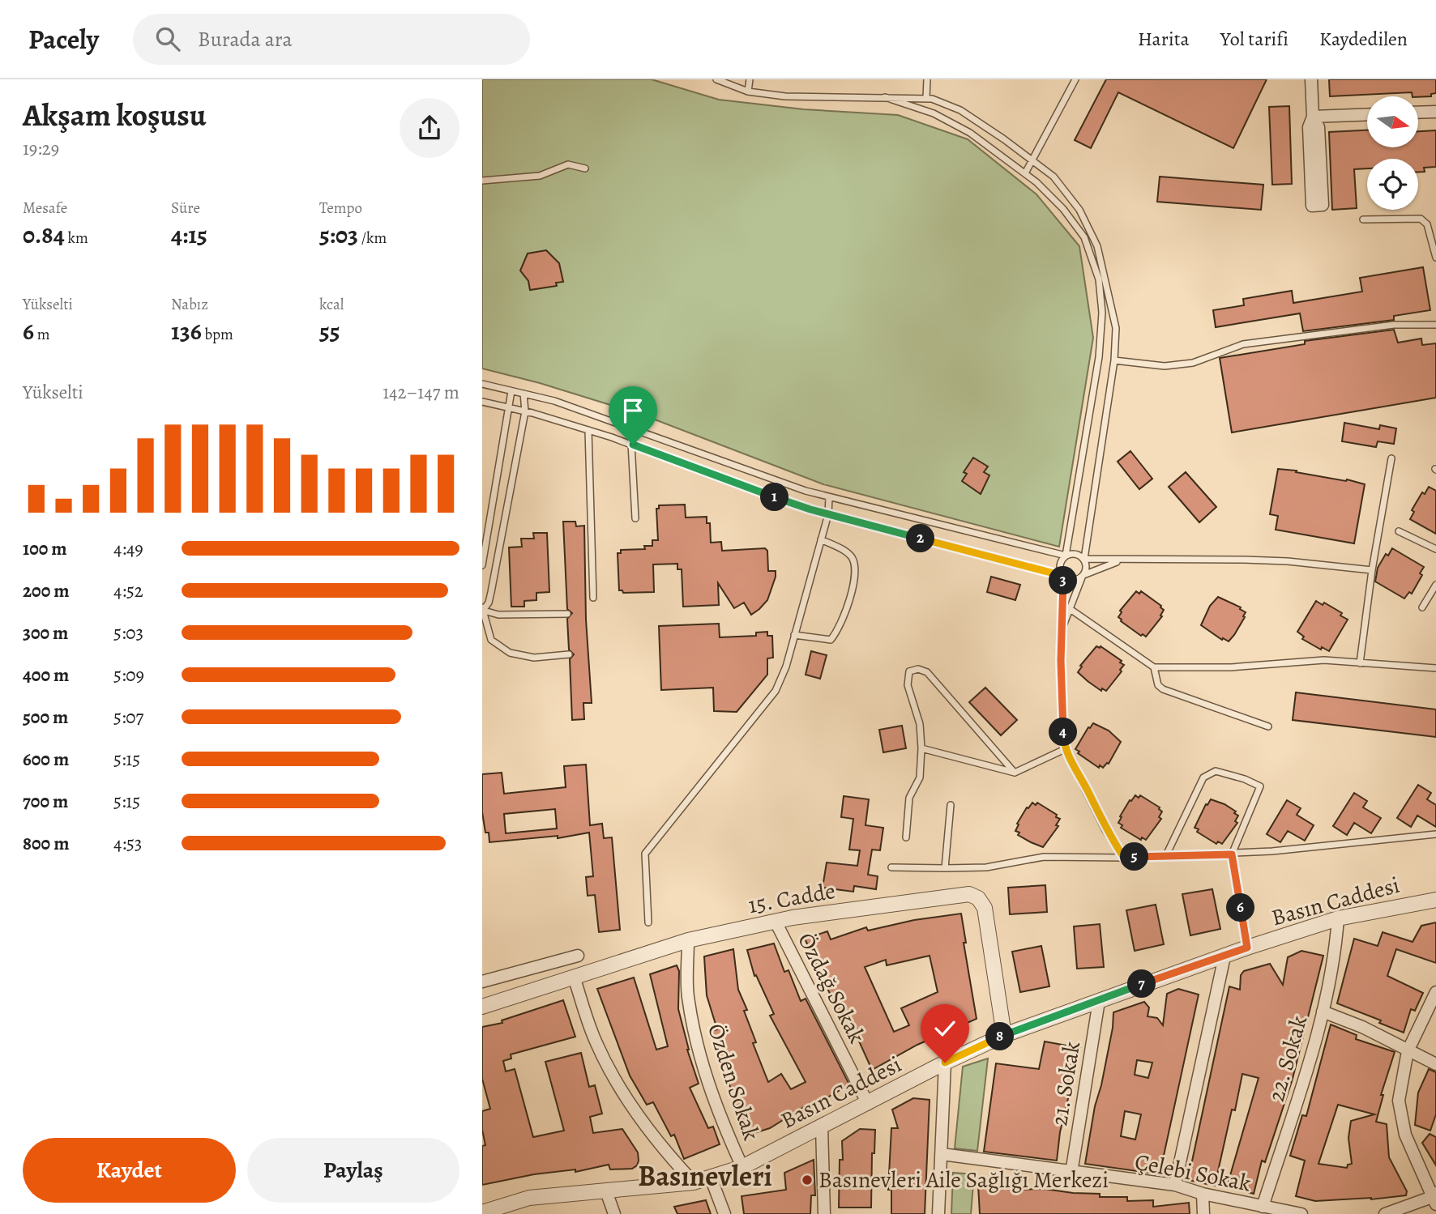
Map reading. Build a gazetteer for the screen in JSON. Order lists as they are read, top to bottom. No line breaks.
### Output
{"streets":{"street":["15. Cadde","Basın Caddesi","Özdağ Sokak","22. Sokak","Özden Sokak","21. Sokak","Çelebi Sokak"]},"crossings":[["15. Cadde","Basın Caddesi"],["15. Cadde","Özdağ Sokak"],["15. Cadde","Özden Sokak"],["Basın Caddesi","Özdağ Sokak"],["Basın Caddesi","22. Sokak"],["Basın Caddesi","Özden Sokak"],["Basın Caddesi","21. Sokak"],["22. Sokak","Çelebi Sokak"],["21. Sokak","Çelebi Sokak"]],"districts":["Basınevleri"],"places":["Basınevleri Aile Sağlığı Merkezi"],"north":"right","page":{"header":"Pacely","search":"Burada ara","nav":["Harita","Yol tarifi","Kaydedilen"],"heading":["Akşam koşusu","19:29"],"stats":[["Mesafe","0.84 km"],["Süre","4:15"],["Tempo","5:03 /km"],["Yükselti","6 m"],["Nabız","136 bpm"],["kcal","55"]],"chart":["Yükselti","142–147 m"],"pins":["1","2","3","4","5","6","7","8"],"list":[{"name":"100 m","note":"4:49"},{"name":"200 m","note":"4:52"},{"name":"300 m","note":"5:03"},{"name":"400 m","note":"5:09"},{"name":"500 m","note":"5:07"},{"name":"600 m","note":"5:15"},{"name":"700 m","note":"5:15"},{"name":"800 m","note":"4:53"}],"buttons":["Kaydet","Paylaş"]}}
